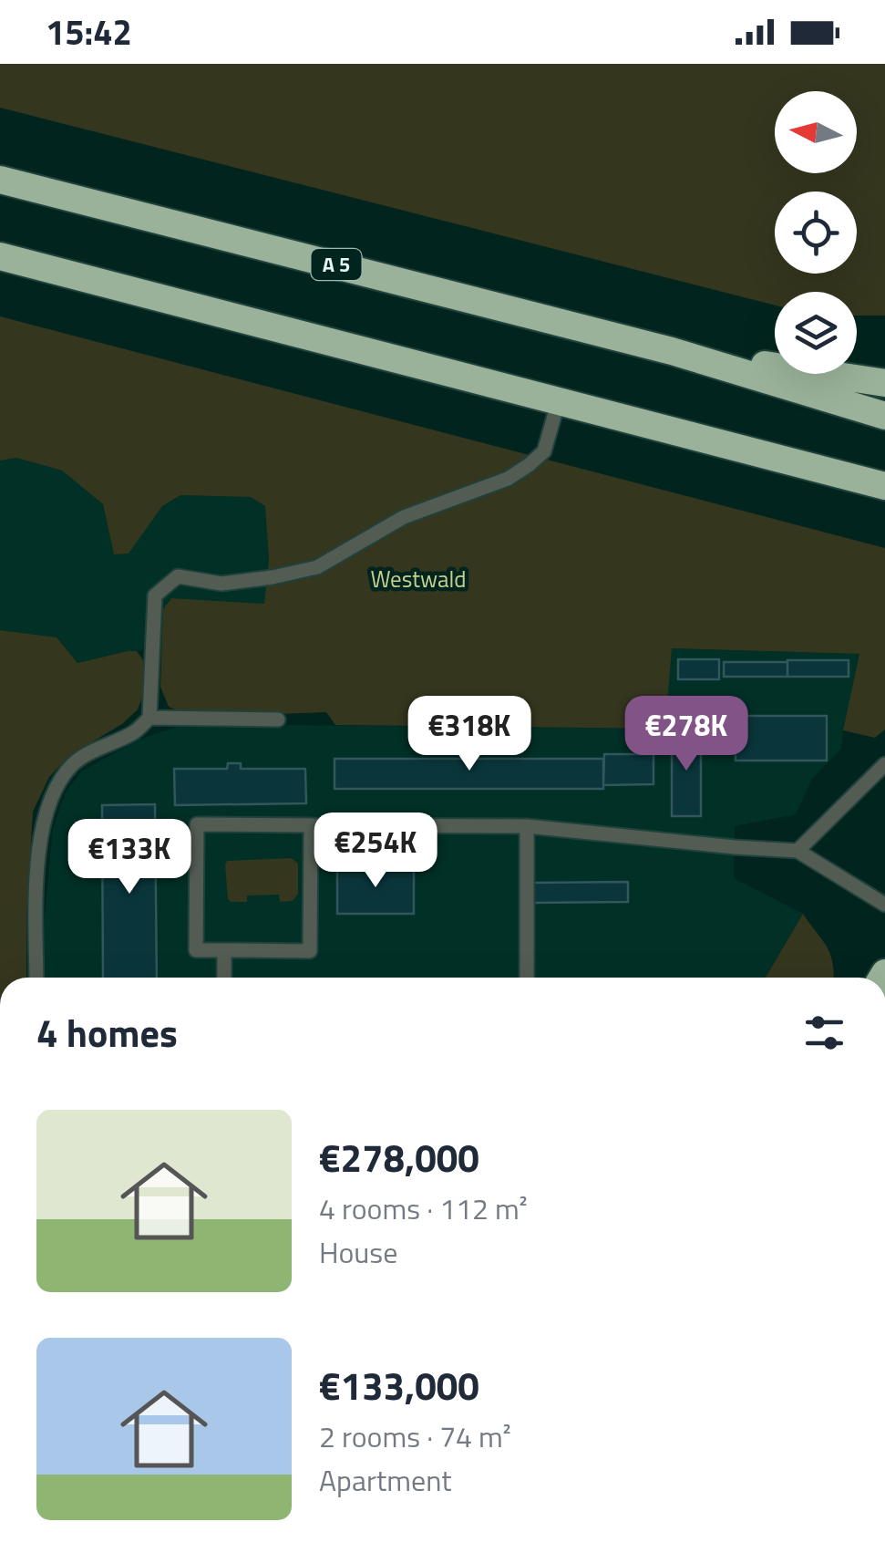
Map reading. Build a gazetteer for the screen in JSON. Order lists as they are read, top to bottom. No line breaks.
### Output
{"streets":{"highway":["A 5"]},"parks":["Westwald"],"north":"left","page":{"status":"15:42","price":["€318K","€278K","€254K","€133K"],"heading":"4 homes","list":[{"name":"€278,000","note":"4 rooms · 112 m² · House"},{"name":"€133,000","note":"2 rooms · 74 m² · Apartment"}]}}
